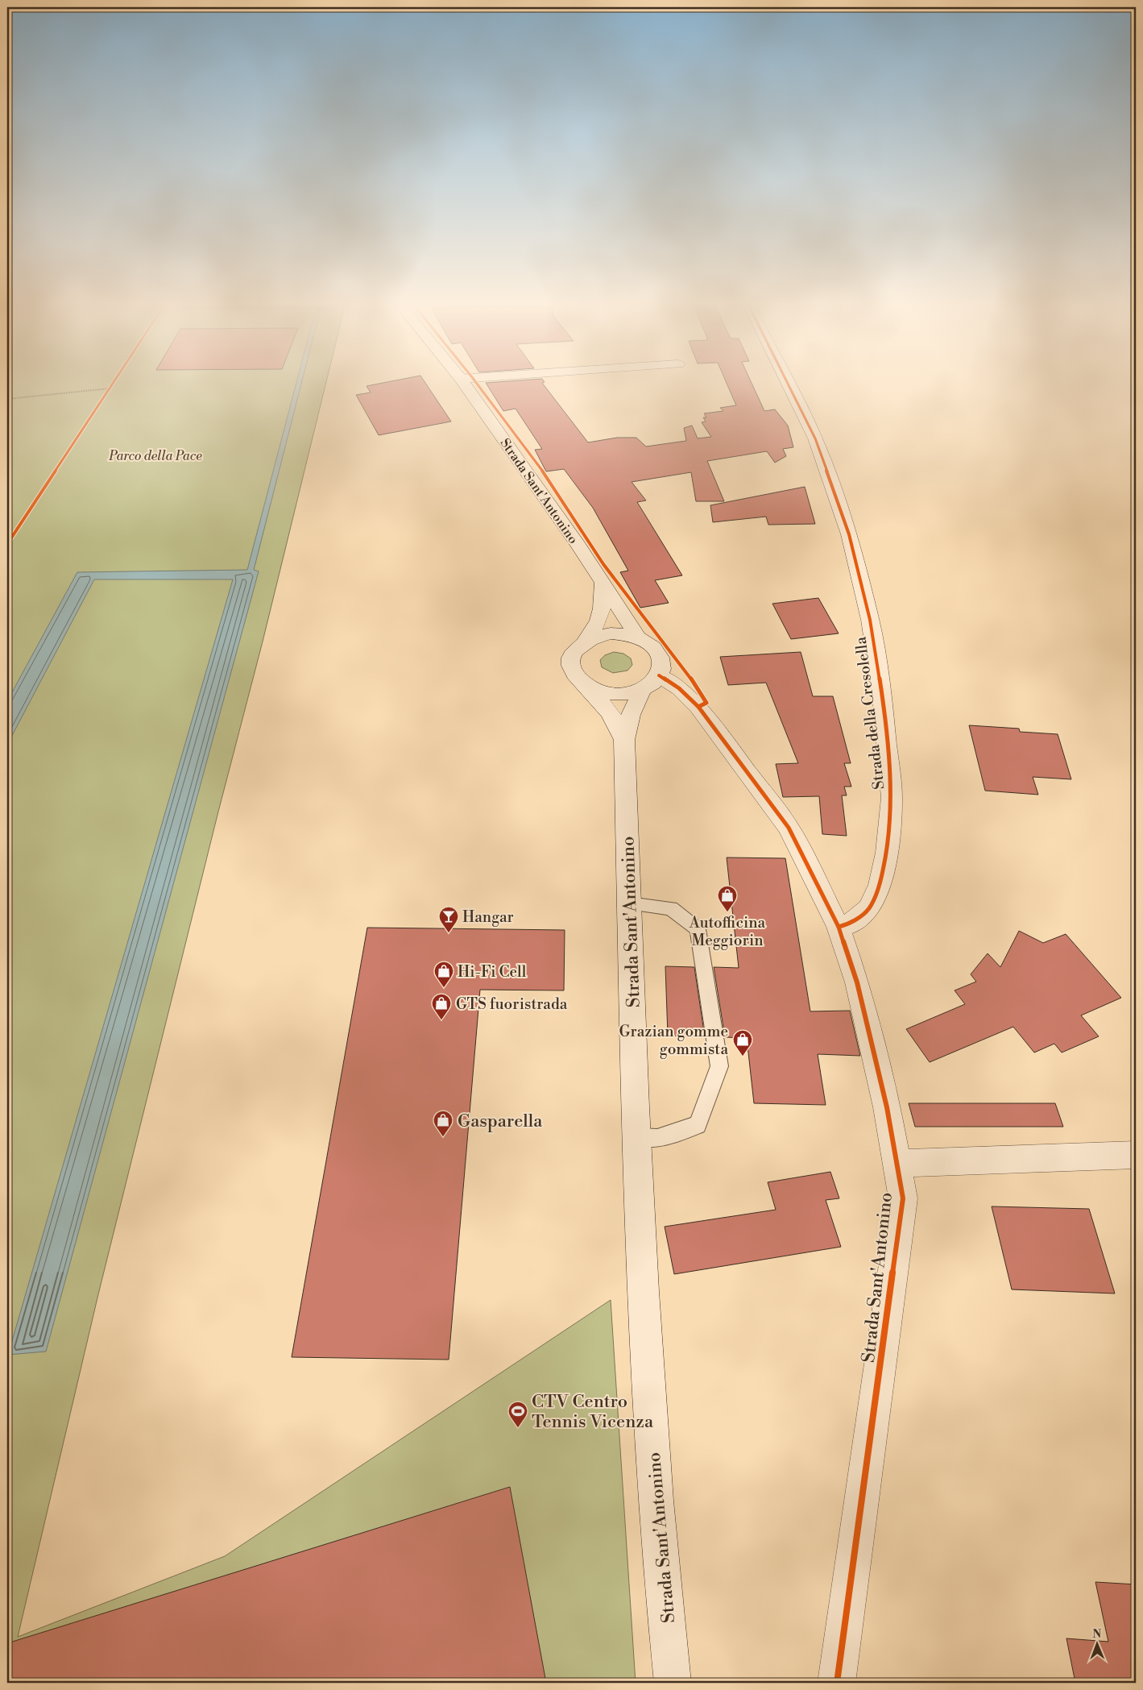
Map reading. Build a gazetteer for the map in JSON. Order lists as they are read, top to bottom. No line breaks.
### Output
{"streets":{"street":["Strada Sant'Antonino","Strada della Cresolella"]},"crossings":[["Strada Sant'Antonino","Strada della Cresolella"]],"parks":["Parco della Pace"],"places":{"shop":["Autofficina Meggiorin","Hi-Fi Cell","GTS fuoristrada","Grazian gomme gommista","Gasparella"],"bar":["Hangar"],"sports":["CTV Centro Tennis Vicenza"]},"north":"top"}
